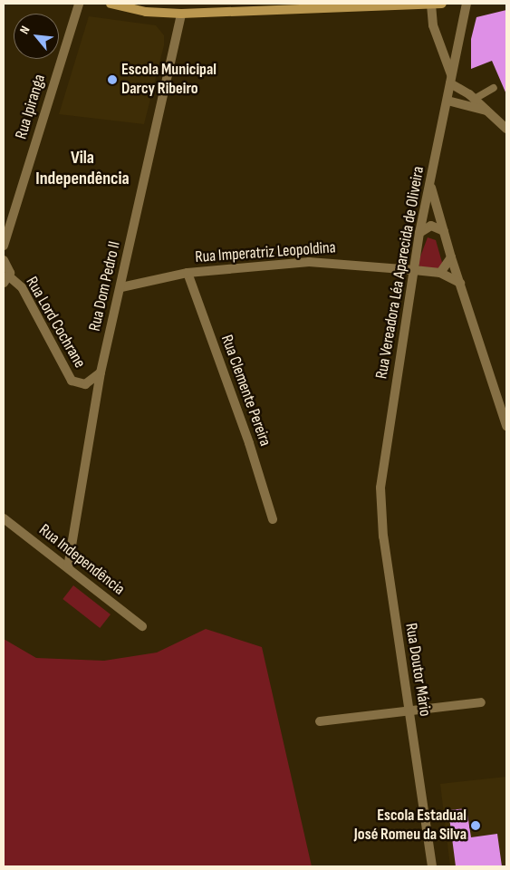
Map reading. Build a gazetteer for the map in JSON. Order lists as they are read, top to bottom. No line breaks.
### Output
{"streets":{"street":["Rua Ipiranga","Rua Imperatriz Leopoldina","Rua Vereadora Léa Aparecida de Oliveira","Rua Dom Pedro II","Rua Lord Cochrane","Rua Clemente Pereira","Rua Independência","Rua Doutor Mário"]},"crossings":[["Rua Imperatriz Leopoldina","Rua Vereadora Léa Aparecida de Oliveira"],["Rua Imperatriz Leopoldina","Rua Dom Pedro II"],["Rua Imperatriz Leopoldina","Rua Clemente Pereira"],["Rua Vereadora Léa Aparecida de Oliveira","Rua Doutor Mário"],["Rua Dom Pedro II","Rua Lord Cochrane"],["Rua Dom Pedro II","Rua Independência"]],"districts":["Vila Independência"],"places":["Escola Municipal Darcy Ribeiro","Escola Estadual José Romeu da Silva"],"north":"top left"}
